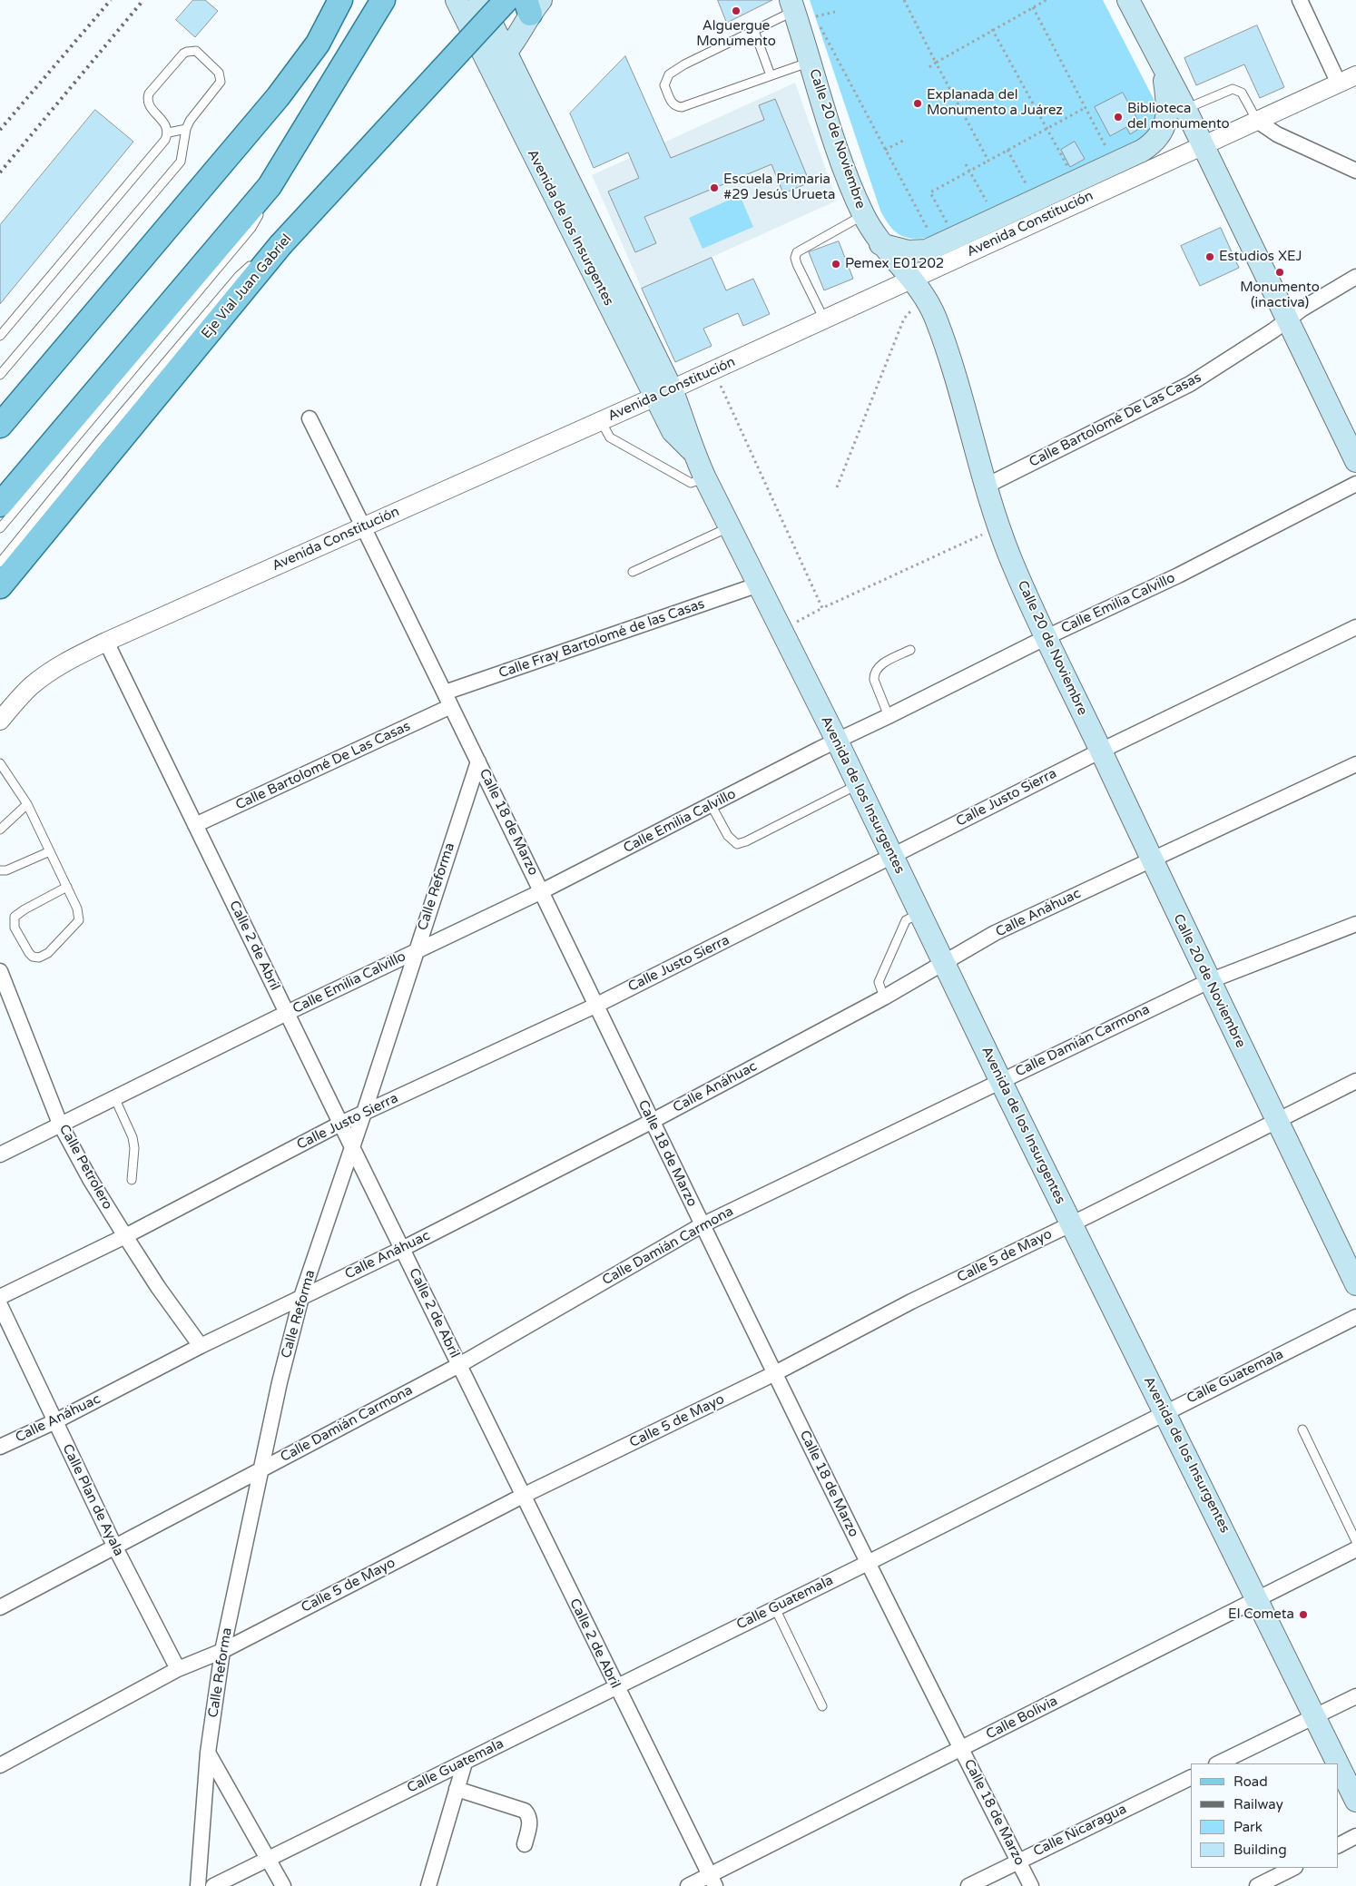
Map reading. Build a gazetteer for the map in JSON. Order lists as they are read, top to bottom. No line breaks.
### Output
{"streets":{"main road":["Calle 20 de Noviembre","Avenida de los Insurgentes","Eje Vial Juan Gabriel"],"street":["Avenida Constitución","Calle Bartolomé De Las Casas","Calle Emilia Calvillo","Calle Fray Bartolomé de las Casas","Calle Justo Sierra","Calle 18 de Marzo","Calle Reforma","Calle Anáhuac","Calle 2 de Abril","Calle Damián Carmona","Calle Petrolero","Calle 5 de Mayo","Calle Guatemala","Calle Plan de Ayala","Calle Bolivia","Calle Nicaragua"]},"crossings":[["Calle 20 de Noviembre","Avenida Constitución"],["Calle 20 de Noviembre","Calle Bartolomé De Las Casas"],["Calle 20 de Noviembre","Calle Emilia Calvillo"],["Calle 20 de Noviembre","Calle Justo Sierra"],["Calle 20 de Noviembre","Calle Anáhuac"],["Calle 20 de Noviembre","Calle Damián Carmona"],["Calle 20 de Noviembre","Calle 5 de Mayo"],["Avenida Constitución","Avenida de los Insurgentes"],["Avenida Constitución","Calle 18 de Marzo"],["Avenida Constitución","Calle 2 de Abril"],["Avenida de los Insurgentes","Calle Emilia Calvillo"],["Avenida de los Insurgentes","Calle Fray Bartolomé de las Casas"],["Avenida de los Insurgentes","Calle Justo Sierra"],["Avenida de los Insurgentes","Calle Anáhuac"],["Avenida de los Insurgentes","Calle Damián Carmona"],["Avenida de los Insurgentes","Calle 5 de Mayo"],["Avenida de los Insurgentes","Calle Guatemala"],["Avenida de los Insurgentes","Calle Bolivia"],["Calle Bartolomé De Las Casas","Calle 18 de Marzo"],["Calle Bartolomé De Las Casas","Calle 2 de Abril"],["Calle Emilia Calvillo","Calle 18 de Marzo"],["Calle Emilia Calvillo","Calle Reforma"],["Calle Emilia Calvillo","Calle 2 de Abril"],["Calle Emilia Calvillo","Calle Petrolero"],["Calle Fray Bartolomé de las Casas","Calle 18 de Marzo"],["Calle Justo Sierra","Calle 18 de Marzo"],["Calle Justo Sierra","Calle Reforma"],["Calle Justo Sierra","Calle 2 de Abril"],["Calle Justo Sierra","Calle Petrolero"],["Calle 18 de Marzo","Calle Reforma"],["Calle 18 de Marzo","Calle Anáhuac"],["Calle 18 de Marzo","Calle Damián Carmona"],["Calle 18 de Marzo","Calle 5 de Mayo"],["Calle 18 de Marzo","Calle Guatemala"],["Calle 18 de Marzo","Calle Bolivia"],["Calle 18 de Marzo","Calle Nicaragua"],["Calle Reforma","Calle Anáhuac"],["Calle Reforma","Calle 2 de Abril"],["Calle Reforma","Calle Damián Carmona"],["Calle Reforma","Calle 5 de Mayo"],["Calle Anáhuac","Calle 2 de Abril"],["Calle Anáhuac","Calle Petrolero"],["Calle Anáhuac","Calle Plan de Ayala"],["Calle 2 de Abril","Calle Damián Carmona"],["Calle 2 de Abril","Calle 5 de Mayo"],["Calle 2 de Abril","Calle Guatemala"],["Calle 2 de Abril","Calle Bolivia"],["Calle Damián Carmona","Calle Plan de Ayala"],["Calle 5 de Mayo","Calle Plan de Ayala"]],"places":["Alguergue Monumento","Explanada del Monumento a Juárez","Biblioteca del monumento","Escuela Primaria #29 Jesús Urueta","Estudios XEJ","Pemex E01202","Monumento (inactiva)","El Cometa"],"legend":["Road","Railway","Park","Building"]}
